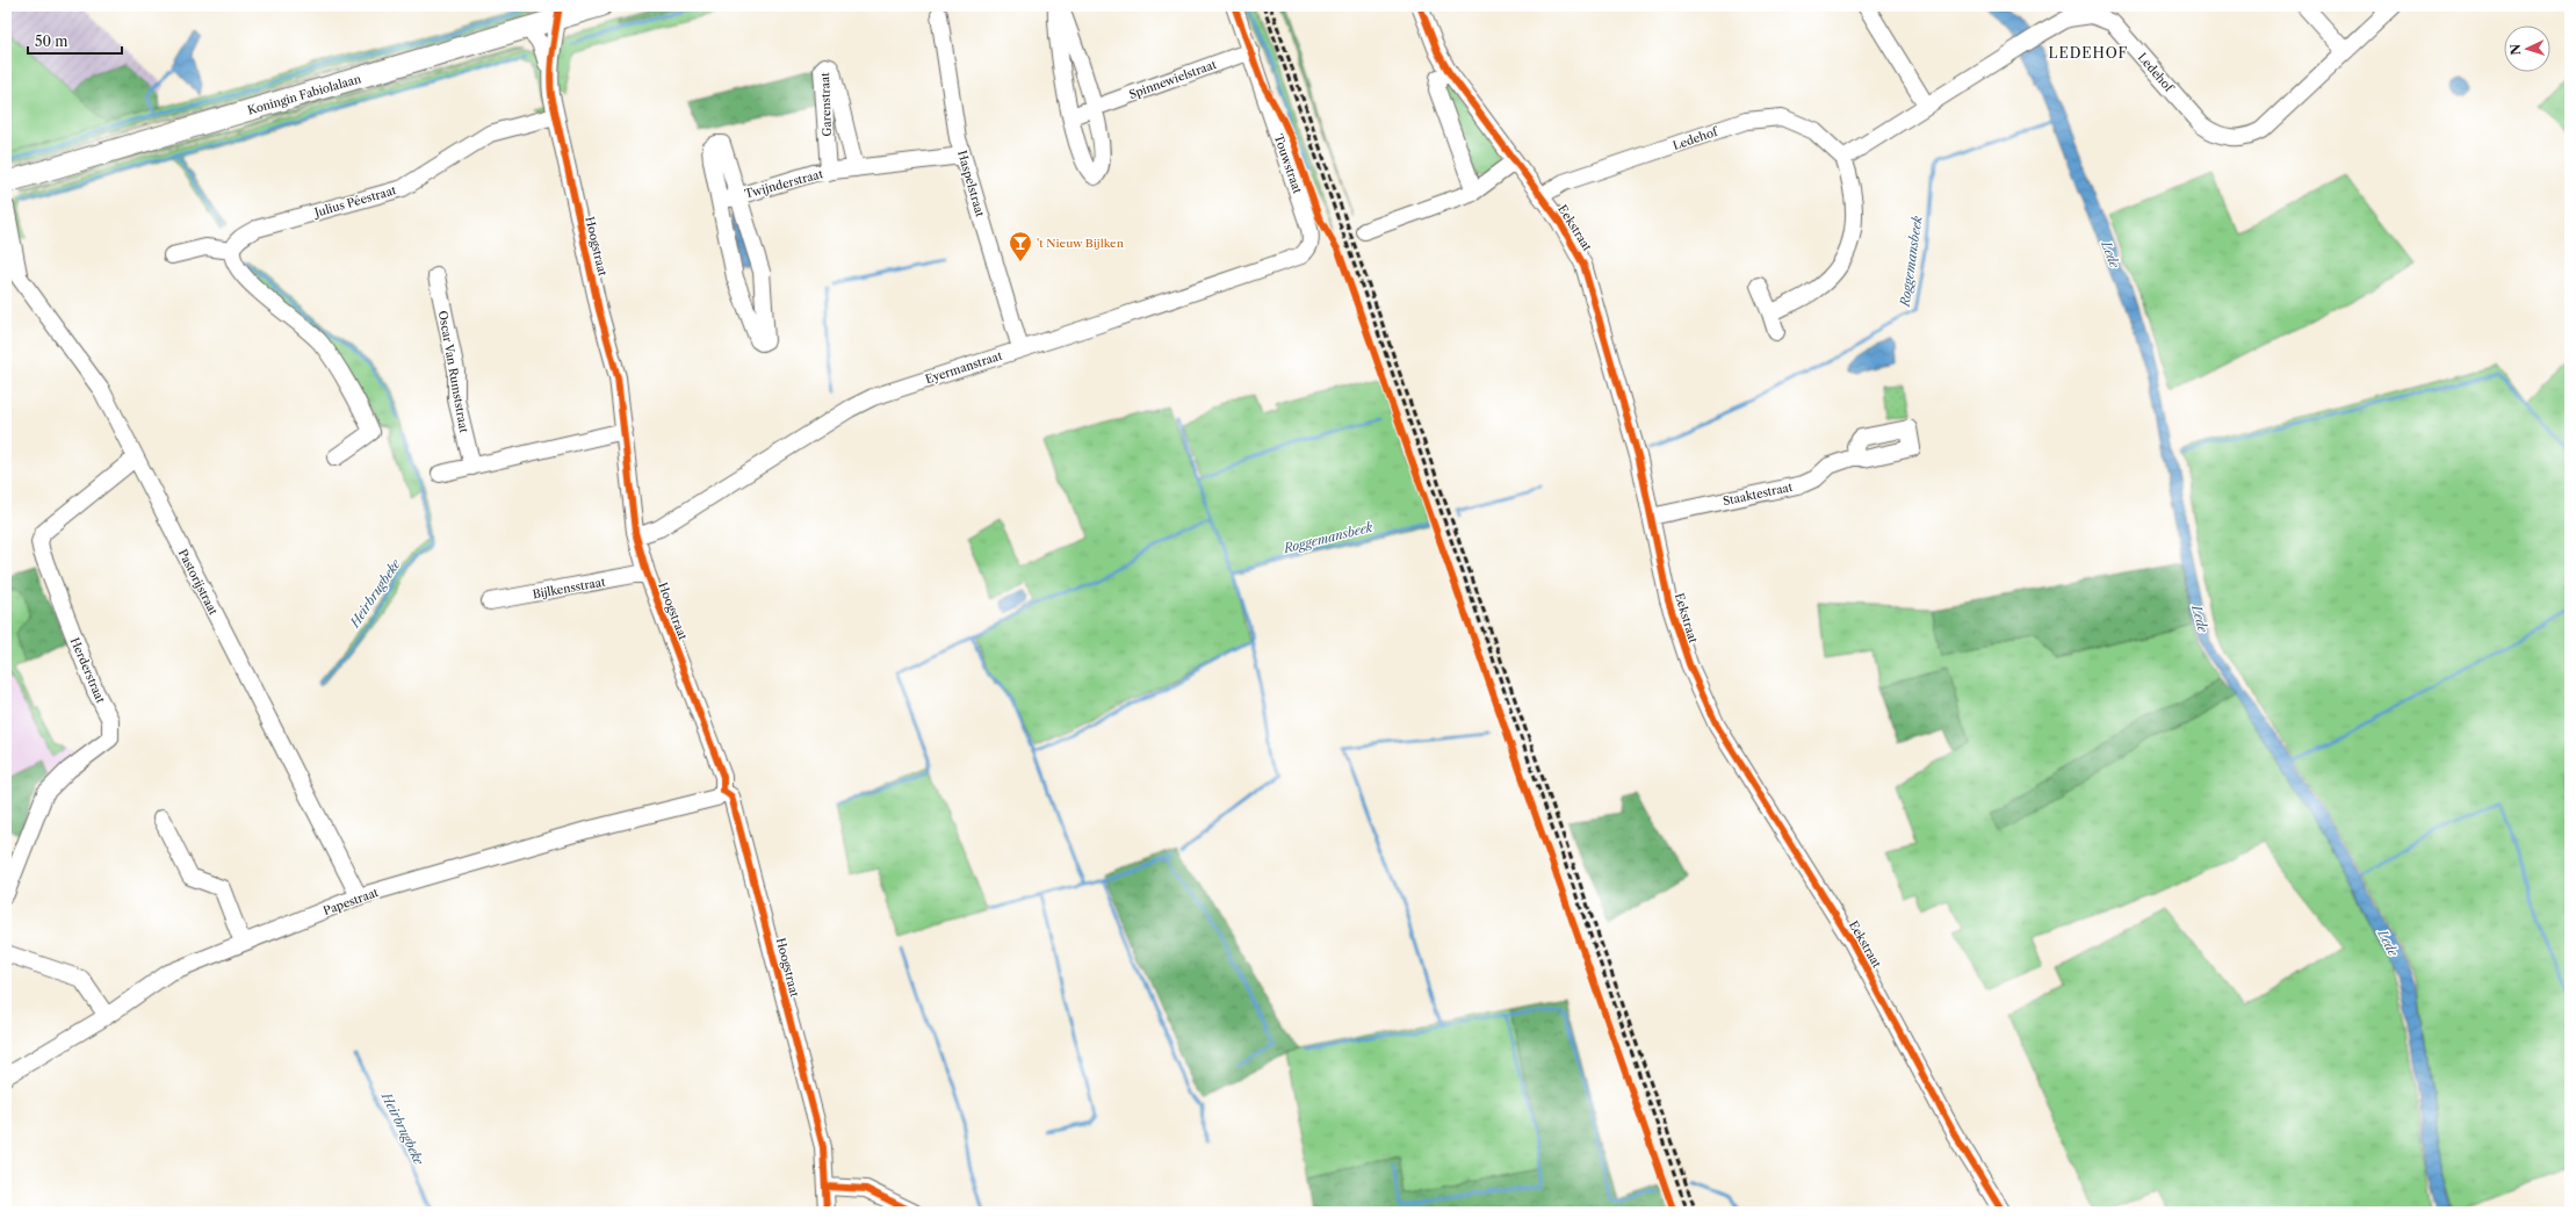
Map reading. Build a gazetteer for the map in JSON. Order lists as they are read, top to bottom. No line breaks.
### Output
{"streets":{"main road":["Koningin Fabiolalaan"],"street":["Ledehof","Spinnewielstraat","Garenstraat","Touwstraat","Twijnderstraat","Haspelstraat","Julius Péestraat","Eekstraat","Hoogstraat","Eyermanstraat","Oscar Van Rumststraat","Staaktestraat","Pastorijstraat","Bijlkensstraat","Herderstraat","Papestraat"]},"crossings":[["Ledehof","Eekstraat"],["Spinnewielstraat","Touwstraat"],["Koningin Fabiolalaan","Hoogstraat"],["Garenstraat","Twijnderstraat"],["Touwstraat","Eyermanstraat"],["Haspelstraat","Eyermanstraat"],["Julius Péestraat","Hoogstraat"],["Eekstraat","Staaktestraat"],["Hoogstraat","Eyermanstraat"],["Hoogstraat","Bijlkensstraat"],["Hoogstraat","Papestraat"],["Pastorijstraat","Herderstraat"],["Pastorijstraat","Papestraat"]],"districts":["LEDEHOF"],"water":["Lede","Roggemansbeek","Heirbrugbeke"],"places":{"bar":["'t Nieuw Bijlken"]},"scale_bar":"50 m","north":"left"}
